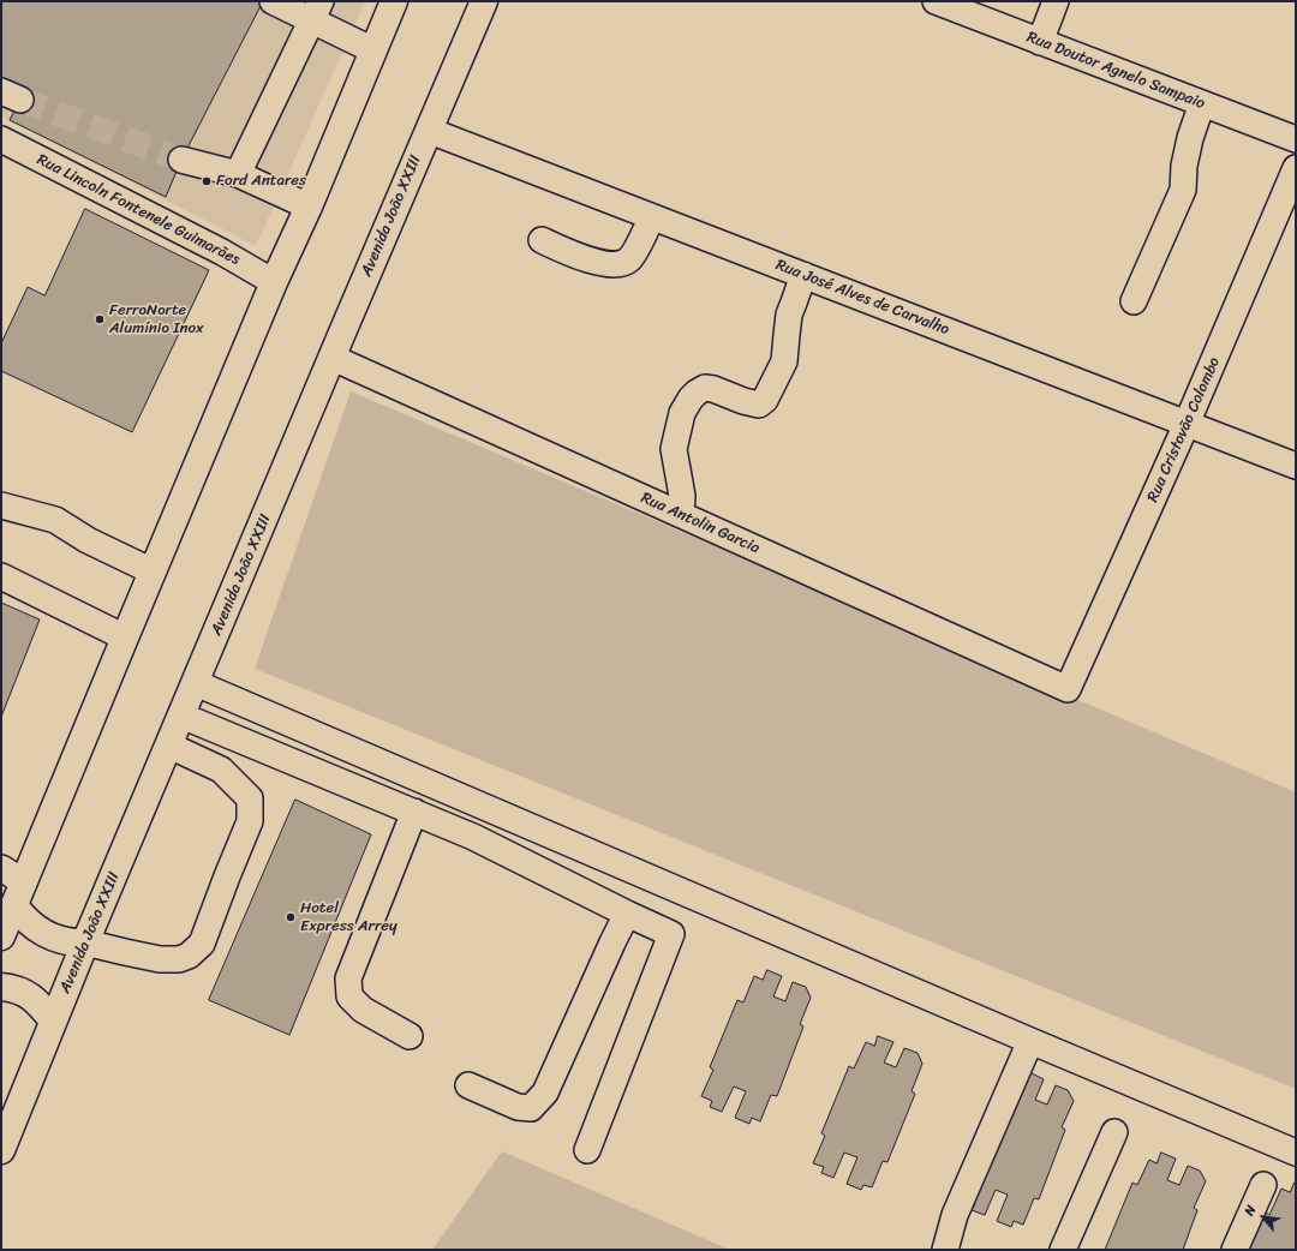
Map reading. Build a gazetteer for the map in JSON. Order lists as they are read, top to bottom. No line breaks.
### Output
{"streets":{"main road":["Avenida João XXIII"],"street":["Rua Doutor Agnelo Sampaio","Rua Lincoln Fontenele Guimarães","Rua José Alves de Carvalho","Rua Cristovão Colombo","Rua Antolin Garcia"]},"crossings":[["Avenida João XXIII","Rua José Alves de Carvalho"],["Avenida João XXIII","Rua Antolin Garcia"],["Rua José Alves de Carvalho","Rua Cristovão Colombo"],["Rua Cristovão Colombo","Rua Antolin Garcia"]],"places":["Ford Antares","FerroNorte Alumínio Inox","Hotel Express Arrey"],"north":"top left"}
